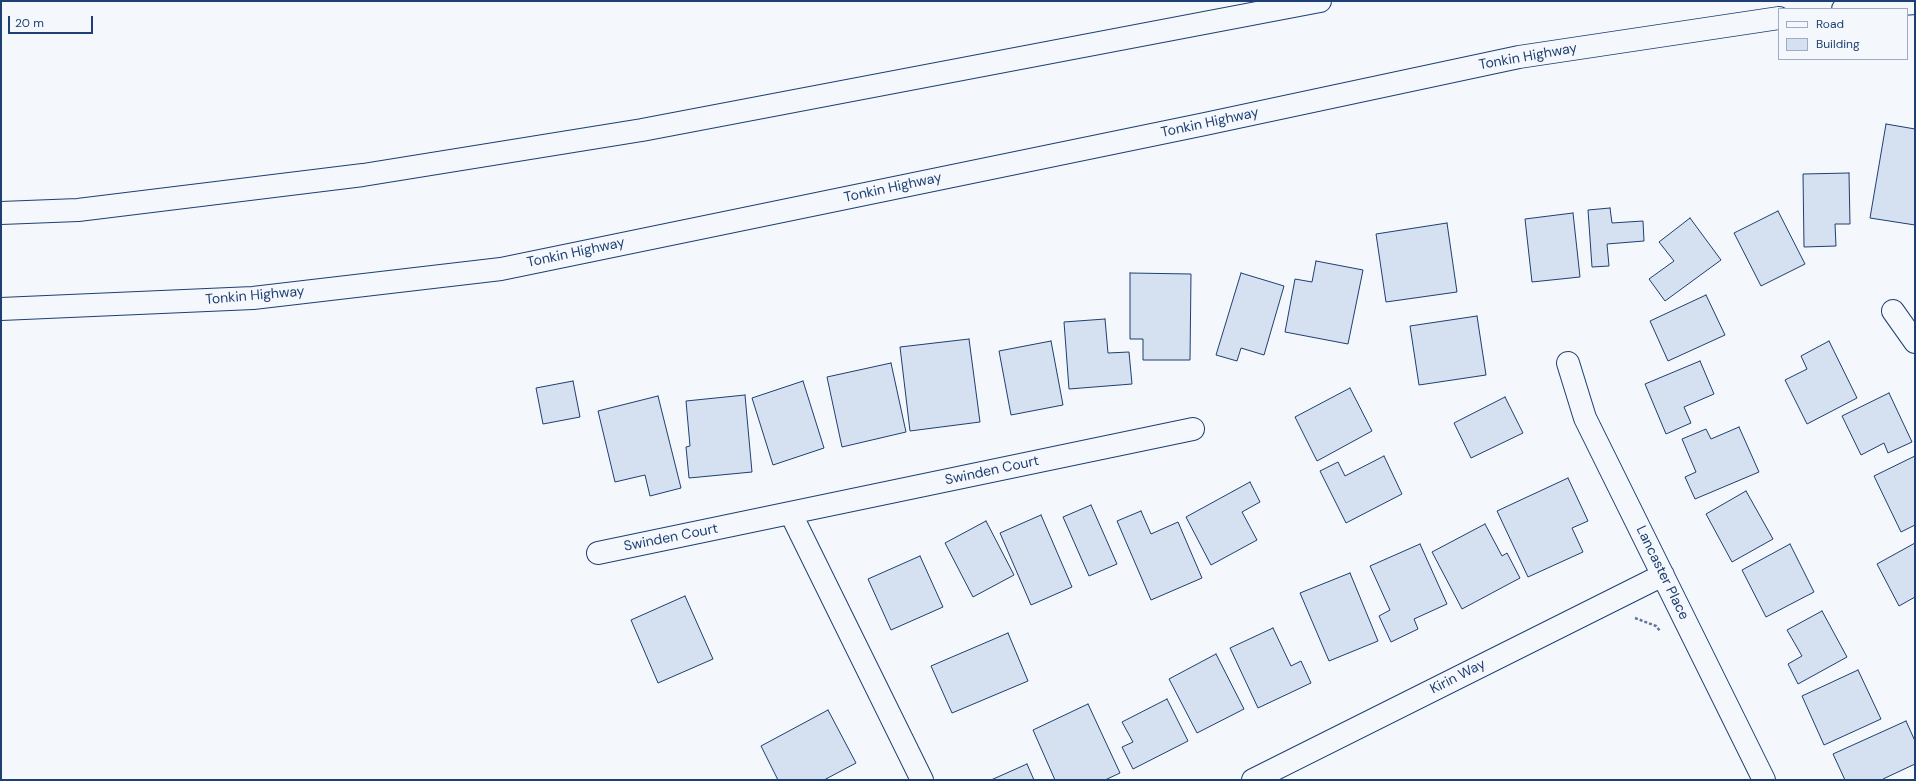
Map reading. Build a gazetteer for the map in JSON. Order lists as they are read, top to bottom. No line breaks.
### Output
{"streets":{"main road":["Tonkin Highway","Swinden Court","Lancaster Place","Kirin Way"]},"crossings":[["Lancaster Place","Kirin Way"]],"legend":["Road","Building"],"scale_bar":"20 m"}
